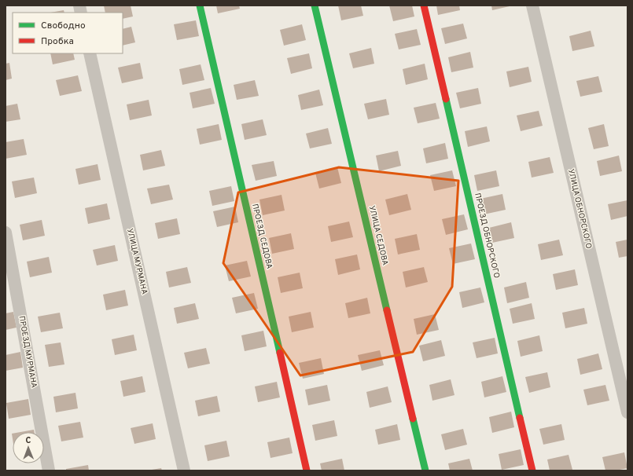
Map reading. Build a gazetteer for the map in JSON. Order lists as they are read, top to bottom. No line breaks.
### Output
{"streets":{"street":["УЛИЦА ОБНОРСКОГО","УЛИЦА СЕДОВА","ПРОЕЗД ОБНОРСКОГО","ПРОЕЗД СЕДОВА","УЛИЦА МУРМАНА","ПРОЕЗД МУРМАНА"]},"legend":["Свободно","Пробка"],"north":"top"}
